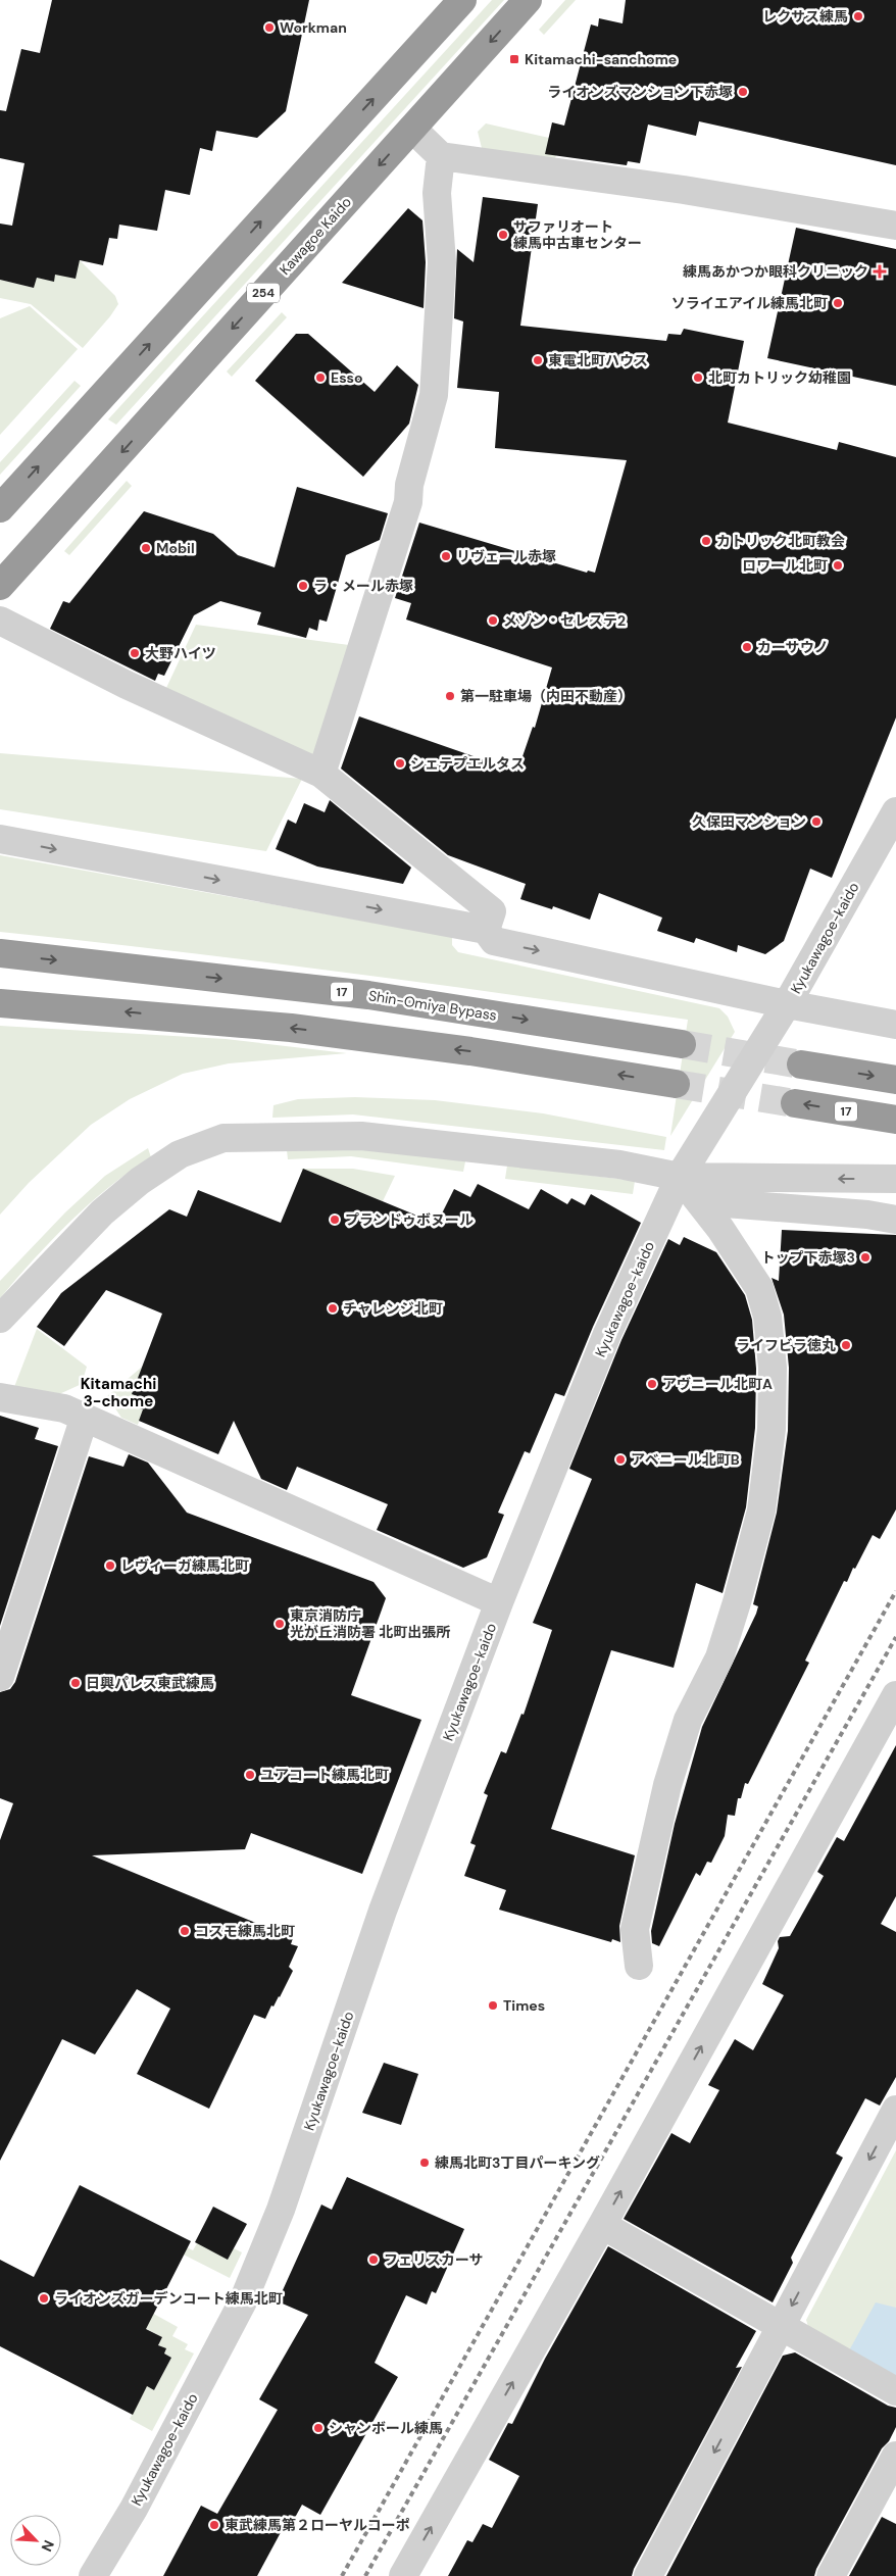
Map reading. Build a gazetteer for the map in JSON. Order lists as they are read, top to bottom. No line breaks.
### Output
{"streets":{"highway":["Kawagoe Kaido","254","17","Shin-Omiya Bypass"],"street":["Kyukawagoe-kaido"]},"districts":["Kitamachi 3-chome"],"places":{"other":["レクサス練馬","Workman","ライオンズマンション下赤塚","サファリオート 練馬中古車センター","ソライエアイル練馬北町","東電北町ハウス","Esso","北町カトリック幼稚園","カトリック北町教会","Mobil","リヴェール赤塚","ロワール北町","ラ・メール赤塚","メゾン・セレステ2","カーサウノ","大野ハイツ","第一駐車場（内田不動産）","シェテプエルタス","久保田マンション","プランドゥボヌール","トップ下赤塚3","チャレンジ北町","ライフビラ徳丸","アヴニール北町A","アベニール北町B","レヴィーガ練馬北町","東京消防庁 光が丘消防署 北町出張所","日興パレス東武練馬","ユアコート練馬北町","コスモ練馬北町","Times","練馬北町3丁目パーキング","フェリスカーサ","ライオンズガーデンコート練馬北町","シャンボール練馬","東武練馬第２ローヤルコーポ"],"transit":["Kitamachi-sanchome"],"health":["練馬あかつか眼科クリニック"]},"north":"bottom right"}
